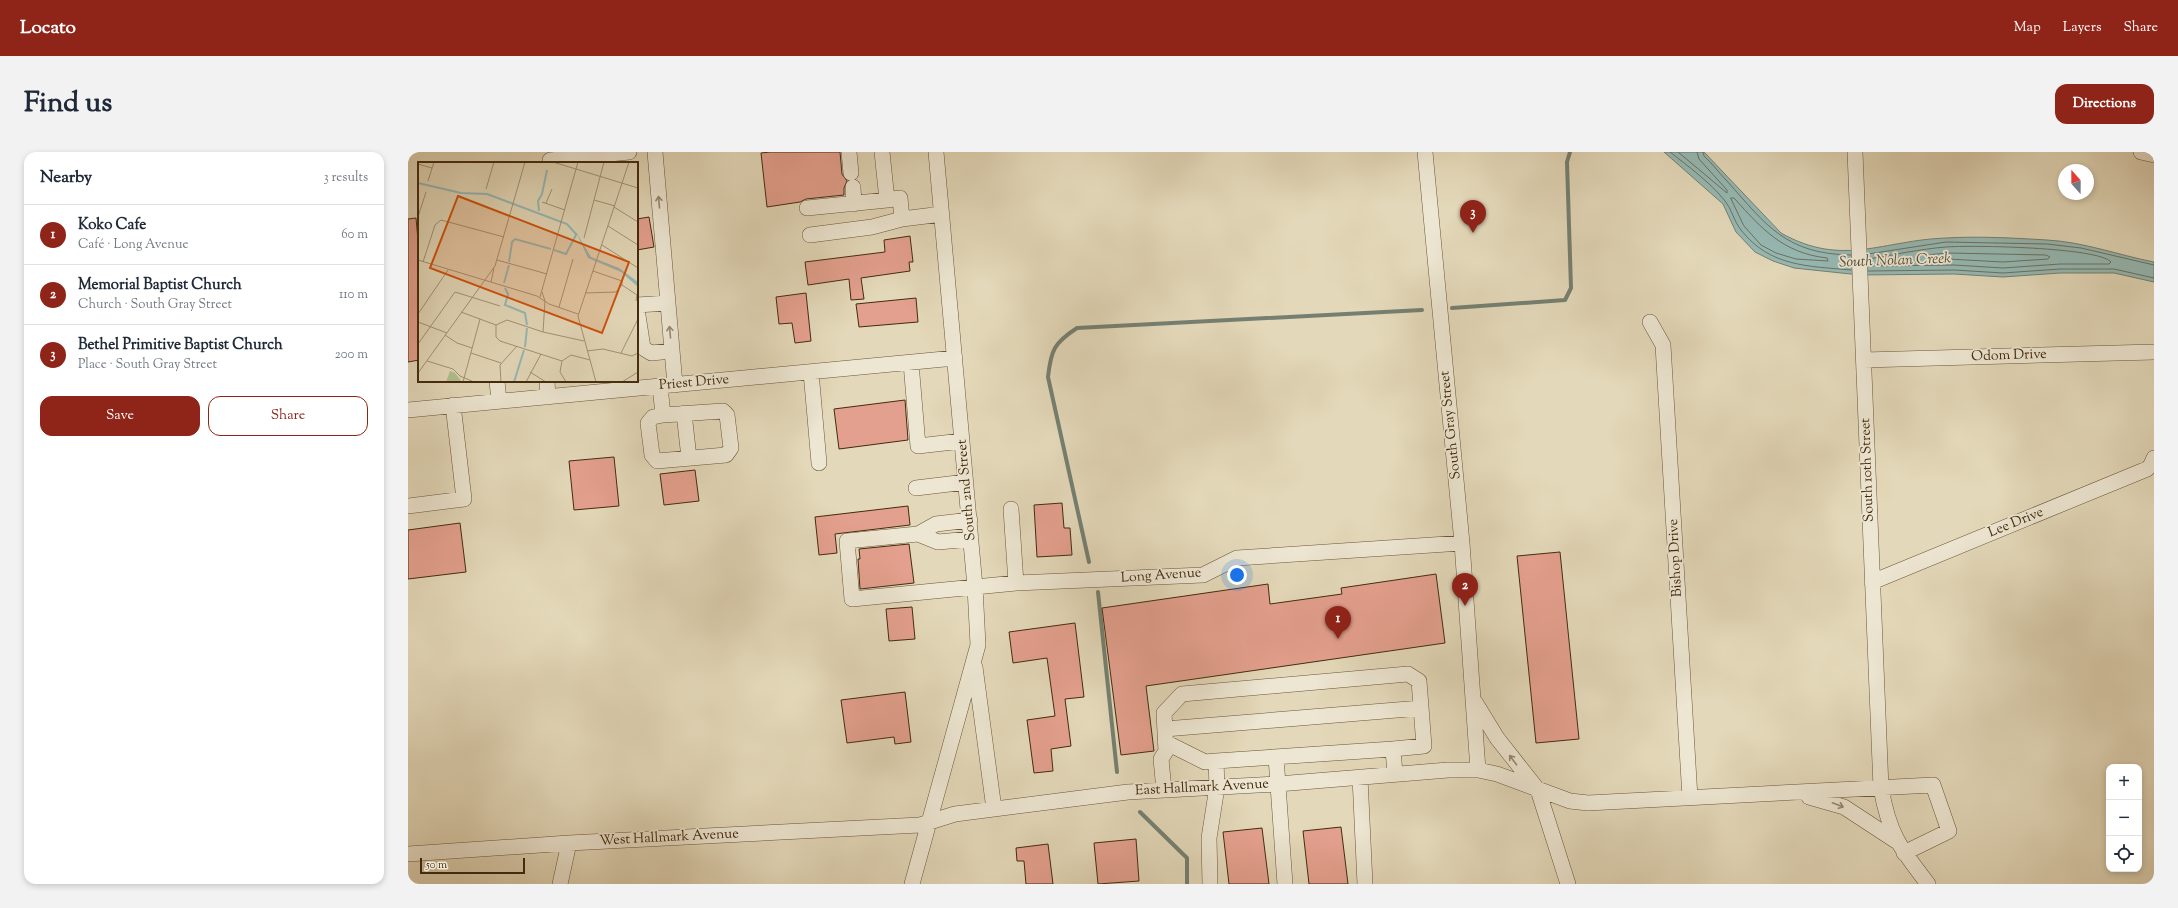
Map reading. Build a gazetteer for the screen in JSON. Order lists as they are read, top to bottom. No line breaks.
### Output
{"streets":{"street":["Odom Drive","Priest Drive","South Gray Street","South 10th Street","South 2nd Street","Lee Drive","Bishop Drive","Long Avenue","East Hallmark Avenue","West Hallmark Avenue"]},"crossings":[["Odom Drive","South 10th Street"],["Priest Drive","South 2nd Street"],["South Gray Street","Long Avenue"],["South Gray Street","East Hallmark Avenue"],["South 10th Street","Lee Drive"],["South 2nd Street","Long Avenue"],["South 2nd Street","East Hallmark Avenue"],["South 2nd Street","West Hallmark Avenue"],["Bishop Drive","East Hallmark Avenue"],["East Hallmark Avenue","West Hallmark Avenue"]],"water":["South Nolan Creek"],"scale_bar":"50 m","north":"top","page":{"header":"Locato","nav":["Map","Layers","Share"],"title":"Find us","buttons":["Directions",["Save","Share"]],"heading":["Nearby","3 results"],"pins":["3","2","1"],"list":[{"mark":"1","name":"Koko Cafe","note":"Café · Long Avenue","value":"60 m"},{"mark":"2","name":"Memorial Baptist Church","note":"Church · South Gray Street","value":"110 m"},{"mark":"3","name":"Bethel Primitive Baptist Church","note":"Place · South Gray Street","value":"200 m"}],"map_buttons":["+","−"],"scale":"50 m"}}
